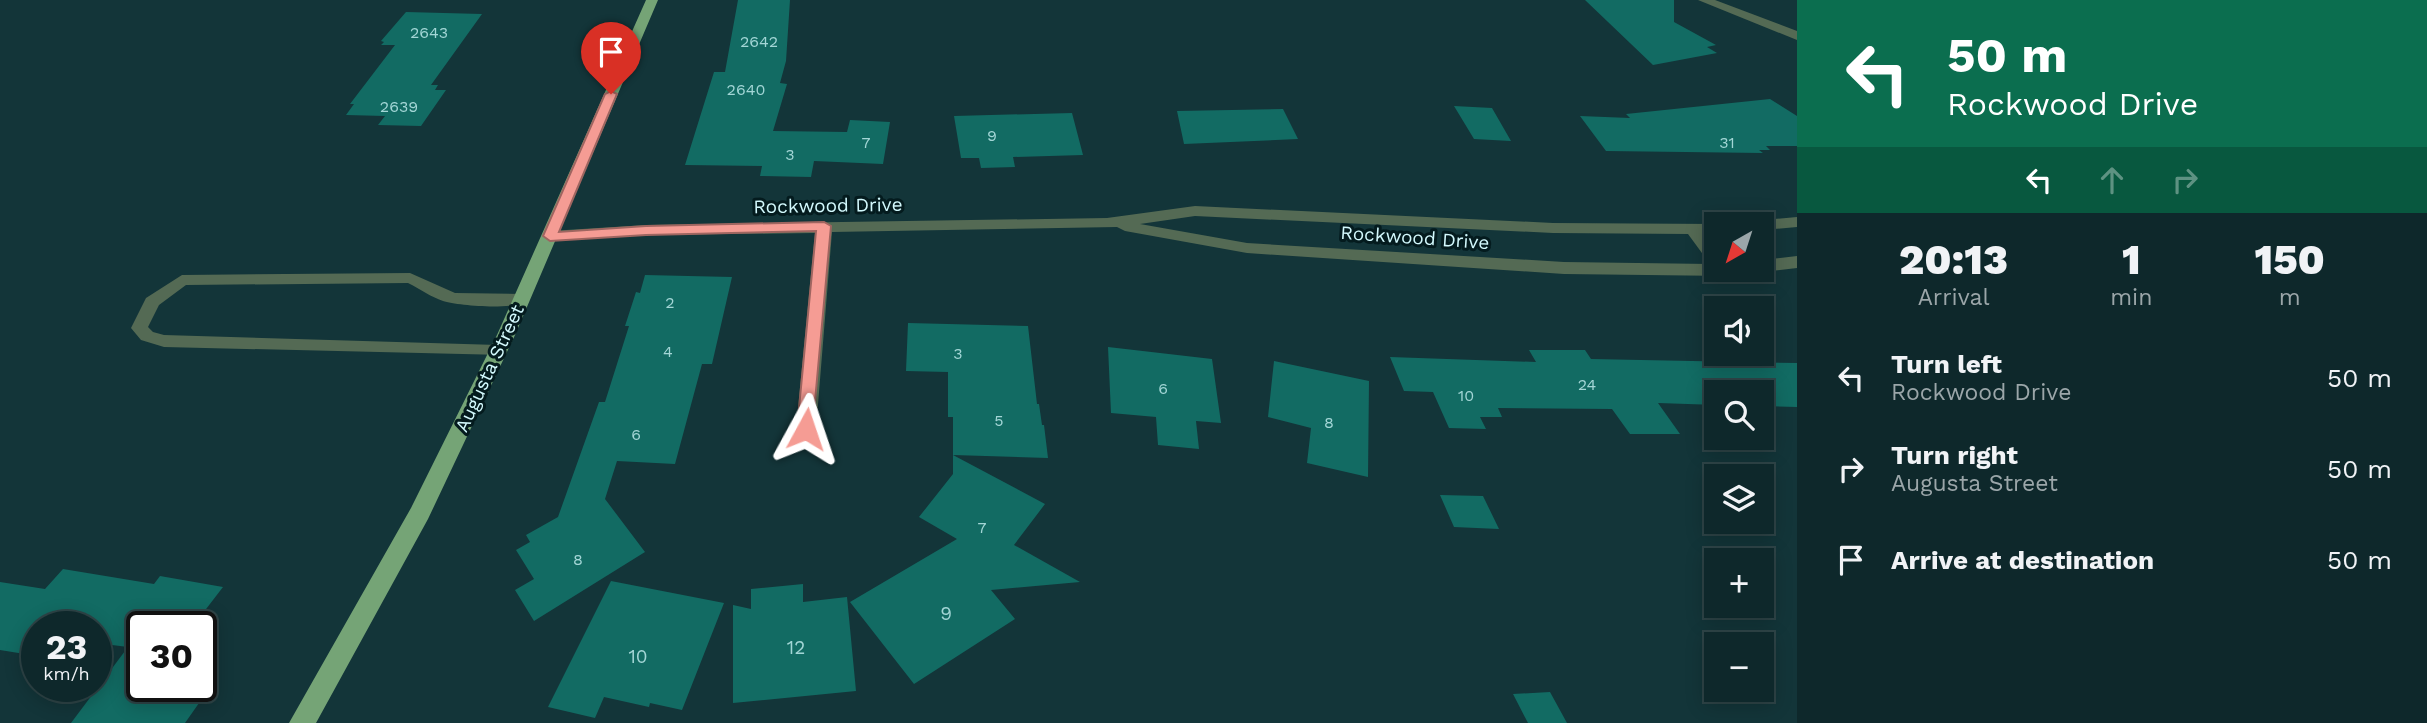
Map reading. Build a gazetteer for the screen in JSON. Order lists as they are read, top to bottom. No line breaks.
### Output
{"streets":{"main road":["Augusta Street"],"street":["Rockwood Drive"]},"crossings":[["Rockwood Drive","Augusta Street"]],"house_numbers":["2643","2642","2640","2639","9","7","31","3","2","4","3","24","6","10","5","8","6","7","8","9","12","10"],"north":"bottom left","page":{"turn":["50 m","Rockwood Drive"],"map_buttons":["+","−"],"eta":["20:13","Arrival","1","min","150","m"],"list":[{"name":"Turn left","note":"Rockwood Drive","value":"50 m"},{"name":"Turn right","note":"Augusta Street","value":"50 m"},{"name":"Arrive at destination","value":"50 m"}],"speed":"23 km/h","limit":"30"}}
